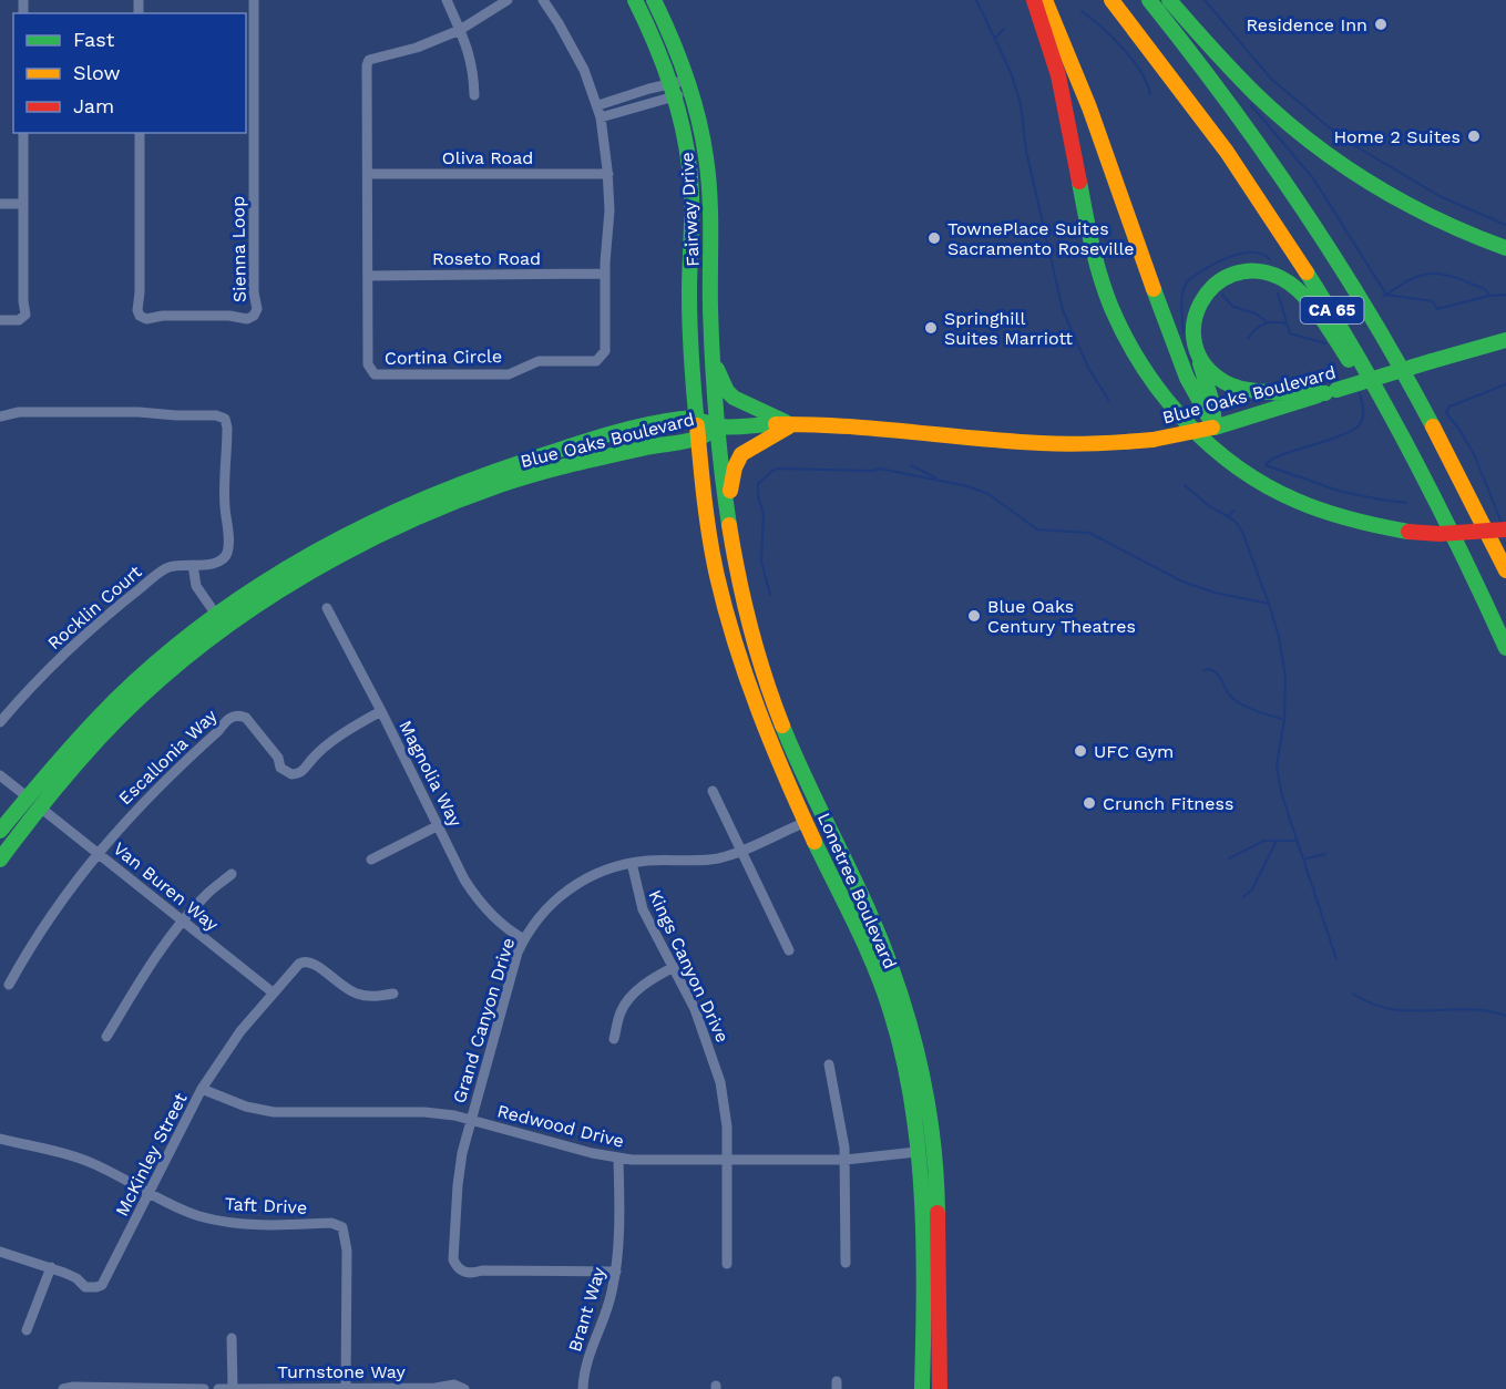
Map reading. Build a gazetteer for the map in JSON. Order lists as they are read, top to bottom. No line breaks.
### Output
{"streets":{"main road":["Fairway Drive","CA 65","Blue Oaks Boulevard","Lonetree Boulevard"],"street":["Oliva Road","Sienna Loop","Roseto Road","Cortina Circle","Rocklin Court","Escallonia Way","Magnolia Way","Van Buren Way","Kings Canyon Drive","Grand Canyon Drive","Redwood Drive","McKinley Street","Taft Drive","Brant Way","Turnstone Way"]},"crossings":[["Oliva Road","Cortina Circle"],["Fairway Drive","Blue Oaks Boulevard"],["Fairway Drive","Lonetree Boulevard"],["Roseto Road","Cortina Circle"],["Blue Oaks Boulevard","Van Buren Way"],["Blue Oaks Boulevard","Lonetree Boulevard"],["Escallonia Way","Magnolia Way"],["Escallonia Way","Van Buren Way"],["Magnolia Way","Grand Canyon Drive"],["Van Buren Way","McKinley Street"],["Lonetree Boulevard","Grand Canyon Drive"],["Lonetree Boulevard","Redwood Drive"],["Kings Canyon Drive","Grand Canyon Drive"],["Kings Canyon Drive","Redwood Drive"],["Grand Canyon Drive","Redwood Drive"],["Grand Canyon Drive","Brant Way"],["Redwood Drive","McKinley Street"],["Redwood Drive","Brant Way"],["McKinley Street","Taft Drive"],["Taft Drive","Turnstone Way"]],"places":["Residence Inn","Home 2 Suites","TownePlace Suites Sacramento Roseville","Springhill Suites Marriott","Blue Oaks Century Theatres","UFC Gym","Crunch Fitness"],"legend":["Fast","Slow","Jam"]}
